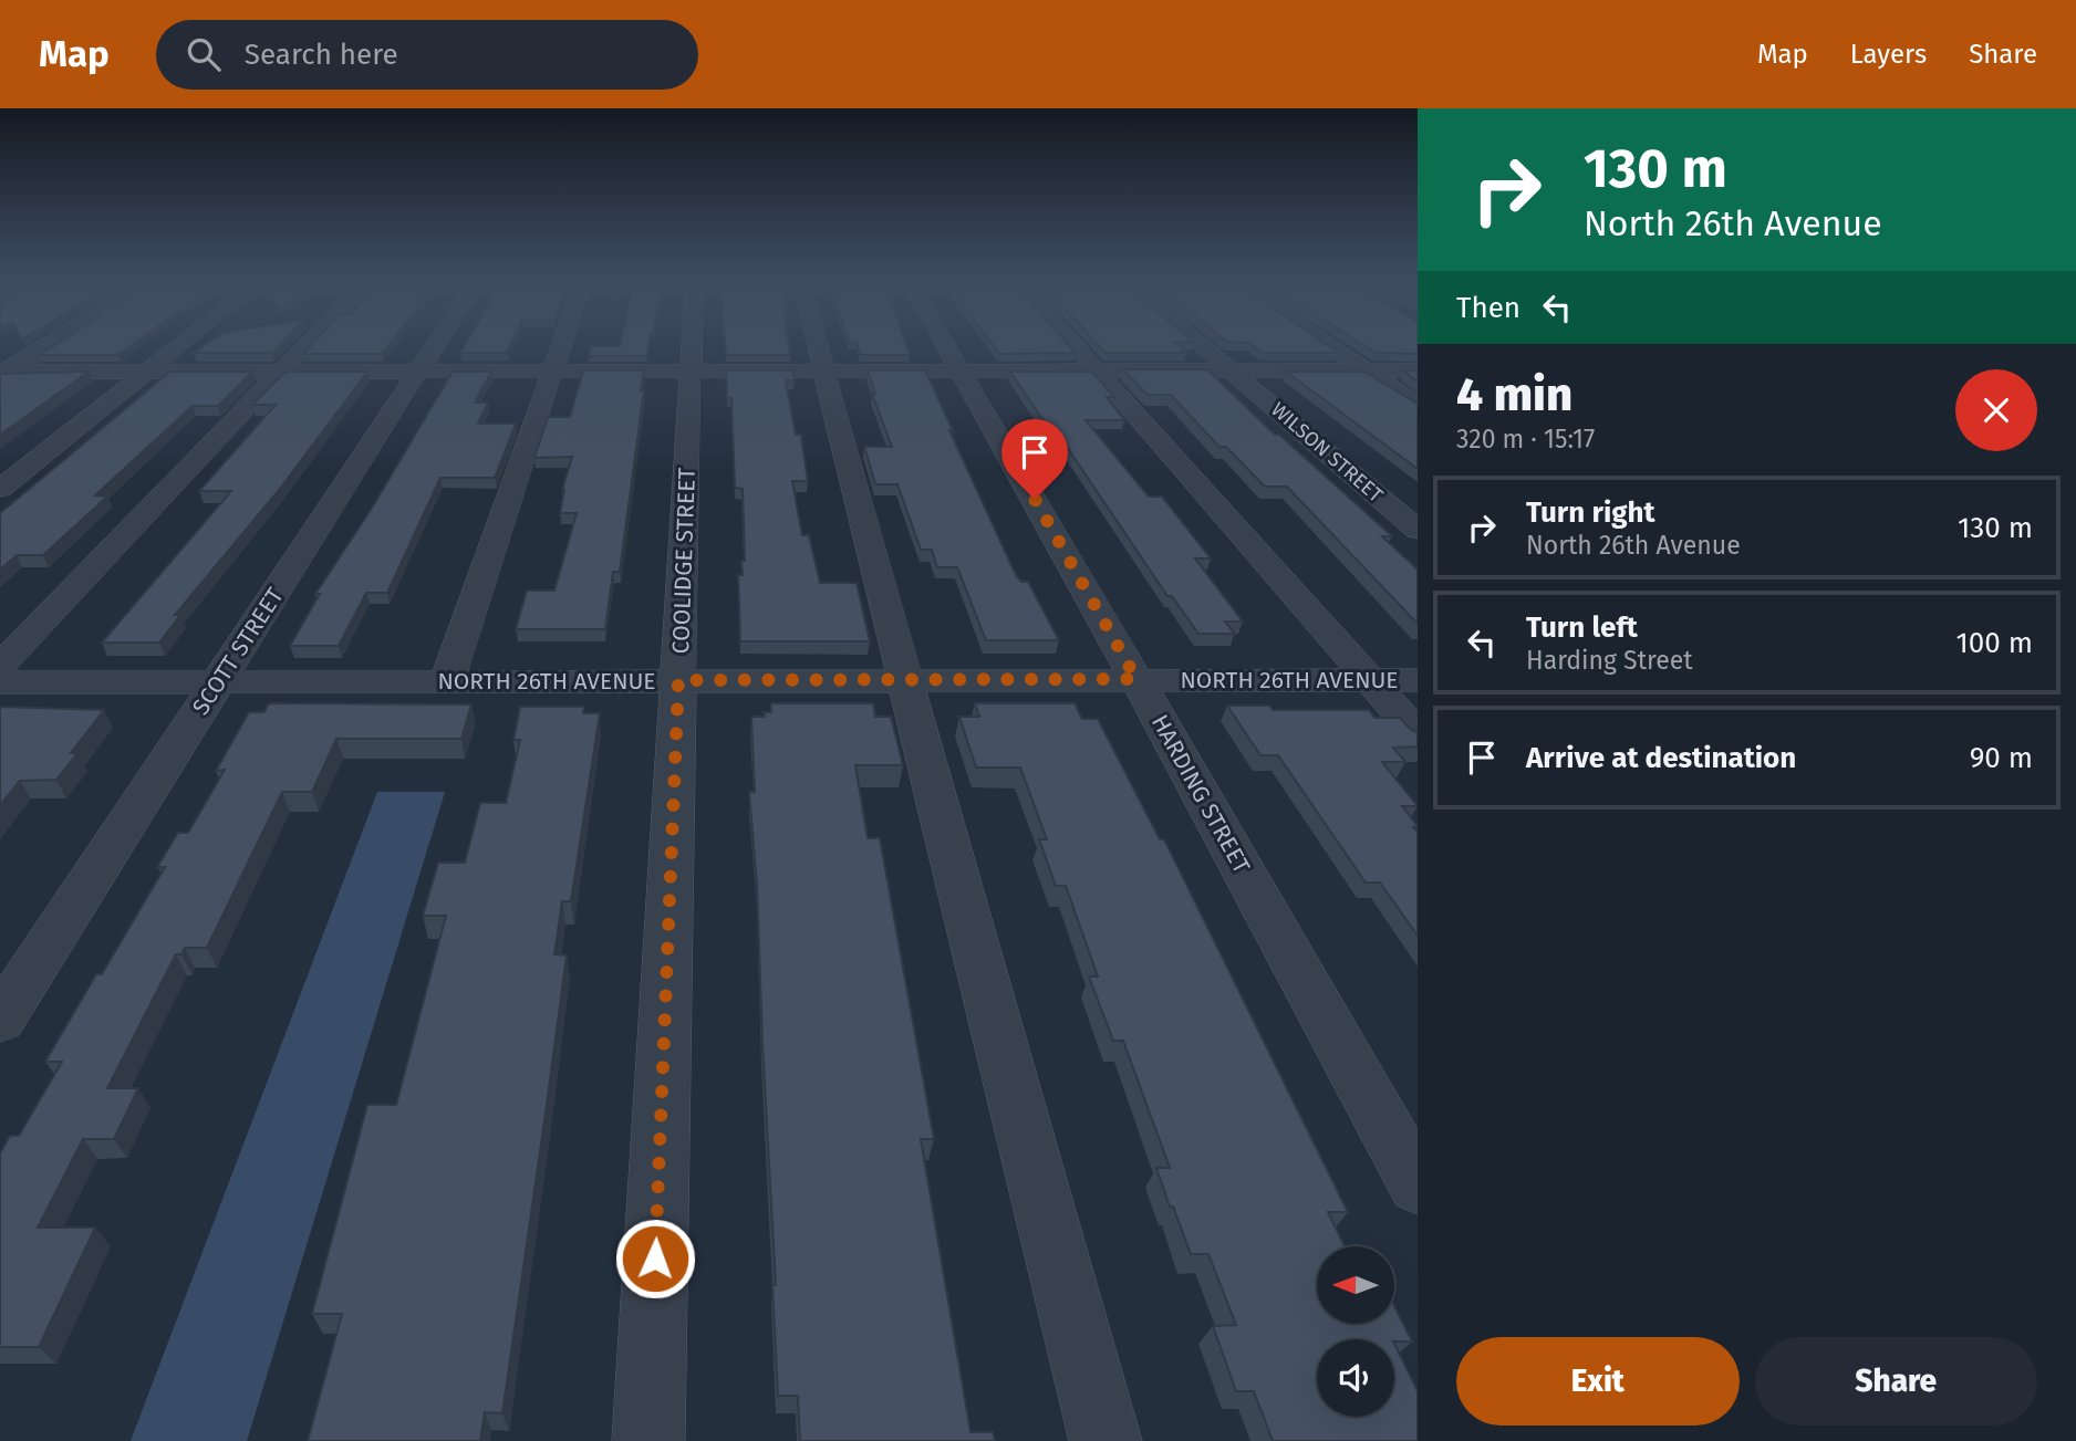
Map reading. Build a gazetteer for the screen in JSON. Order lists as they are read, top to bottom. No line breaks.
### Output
{"streets":{"street":["WILSON STREET","COOLIDGE STREET","SCOTT STREET","NORTH 26TH AVENUE","HARDING STREET"]},"crossings":[["COOLIDGE STREET","NORTH 26TH AVENUE"],["SCOTT STREET","NORTH 26TH AVENUE"],["NORTH 26TH AVENUE","HARDING STREET"]],"north":"left","page":{"header":"Map","search":"Search here","nav":["Map","Layers","Share"],"turn":["130 m","North 26th Avenue"],"then":"Then","heading":["4 min","320 m · 15:17"],"list":[{"name":"Turn right","note":"North 26th Avenue","value":"130 m"},{"name":"Turn left","note":"Harding Street","value":"100 m"},{"name":"Arrive at destination","value":"90 m"}],"buttons":["Exit","Share"]}}
